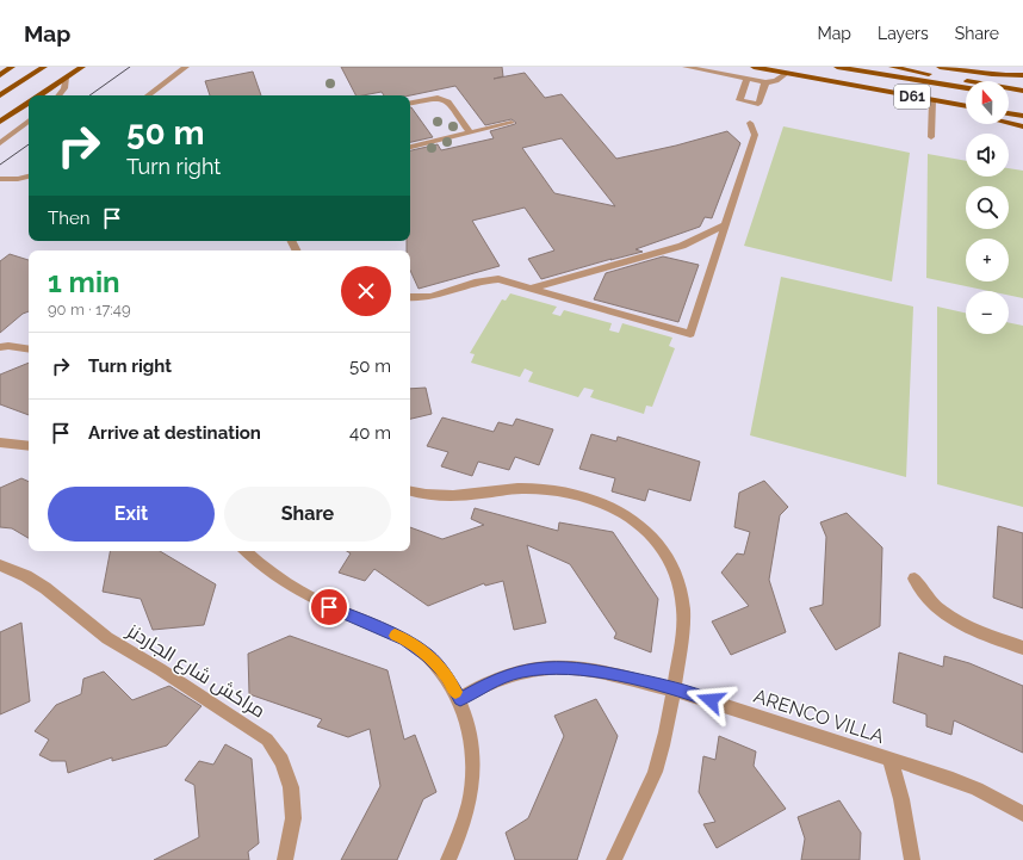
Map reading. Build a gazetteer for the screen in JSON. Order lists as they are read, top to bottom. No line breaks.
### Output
{"streets":{"main road":["D61"],"street":["مراكش شارع الجاردنز","ARENCO VILLA"]},"north":"top","page":{"header":"Map","nav":["Map","Layers","Share"],"map_buttons":["+","−"],"turn":["50 m","Turn right"],"then":"Then","heading":["1 min","90 m · 17:49"],"list":[{"name":"Turn right","value":"50 m"},{"name":"Arrive at destination","value":"40 m"}],"buttons":["Exit","Share"]}}
